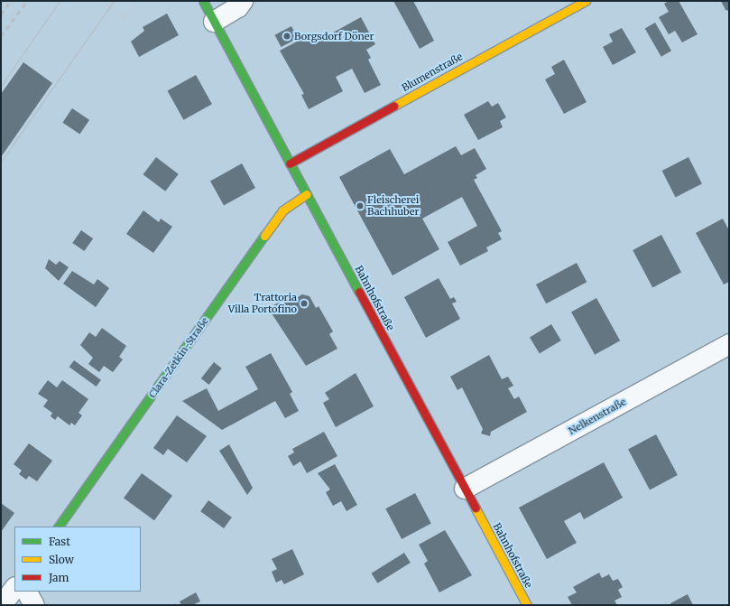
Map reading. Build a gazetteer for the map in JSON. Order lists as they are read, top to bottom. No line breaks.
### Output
{"streets":{"street":["Blumenstraße","Bahnhofstraße","Clara-Zetkin-Straße","Nelkenstraße"]},"crossings":[["Blumenstraße","Bahnhofstraße"],["Bahnhofstraße","Clara-Zetkin-Straße"],["Bahnhofstraße","Nelkenstraße"]],"places":["Borgsdorf Döner","Fleischerei Bachhuber","Trattoria Villa Portofino"],"legend":["Fast","Slow","Jam"]}
